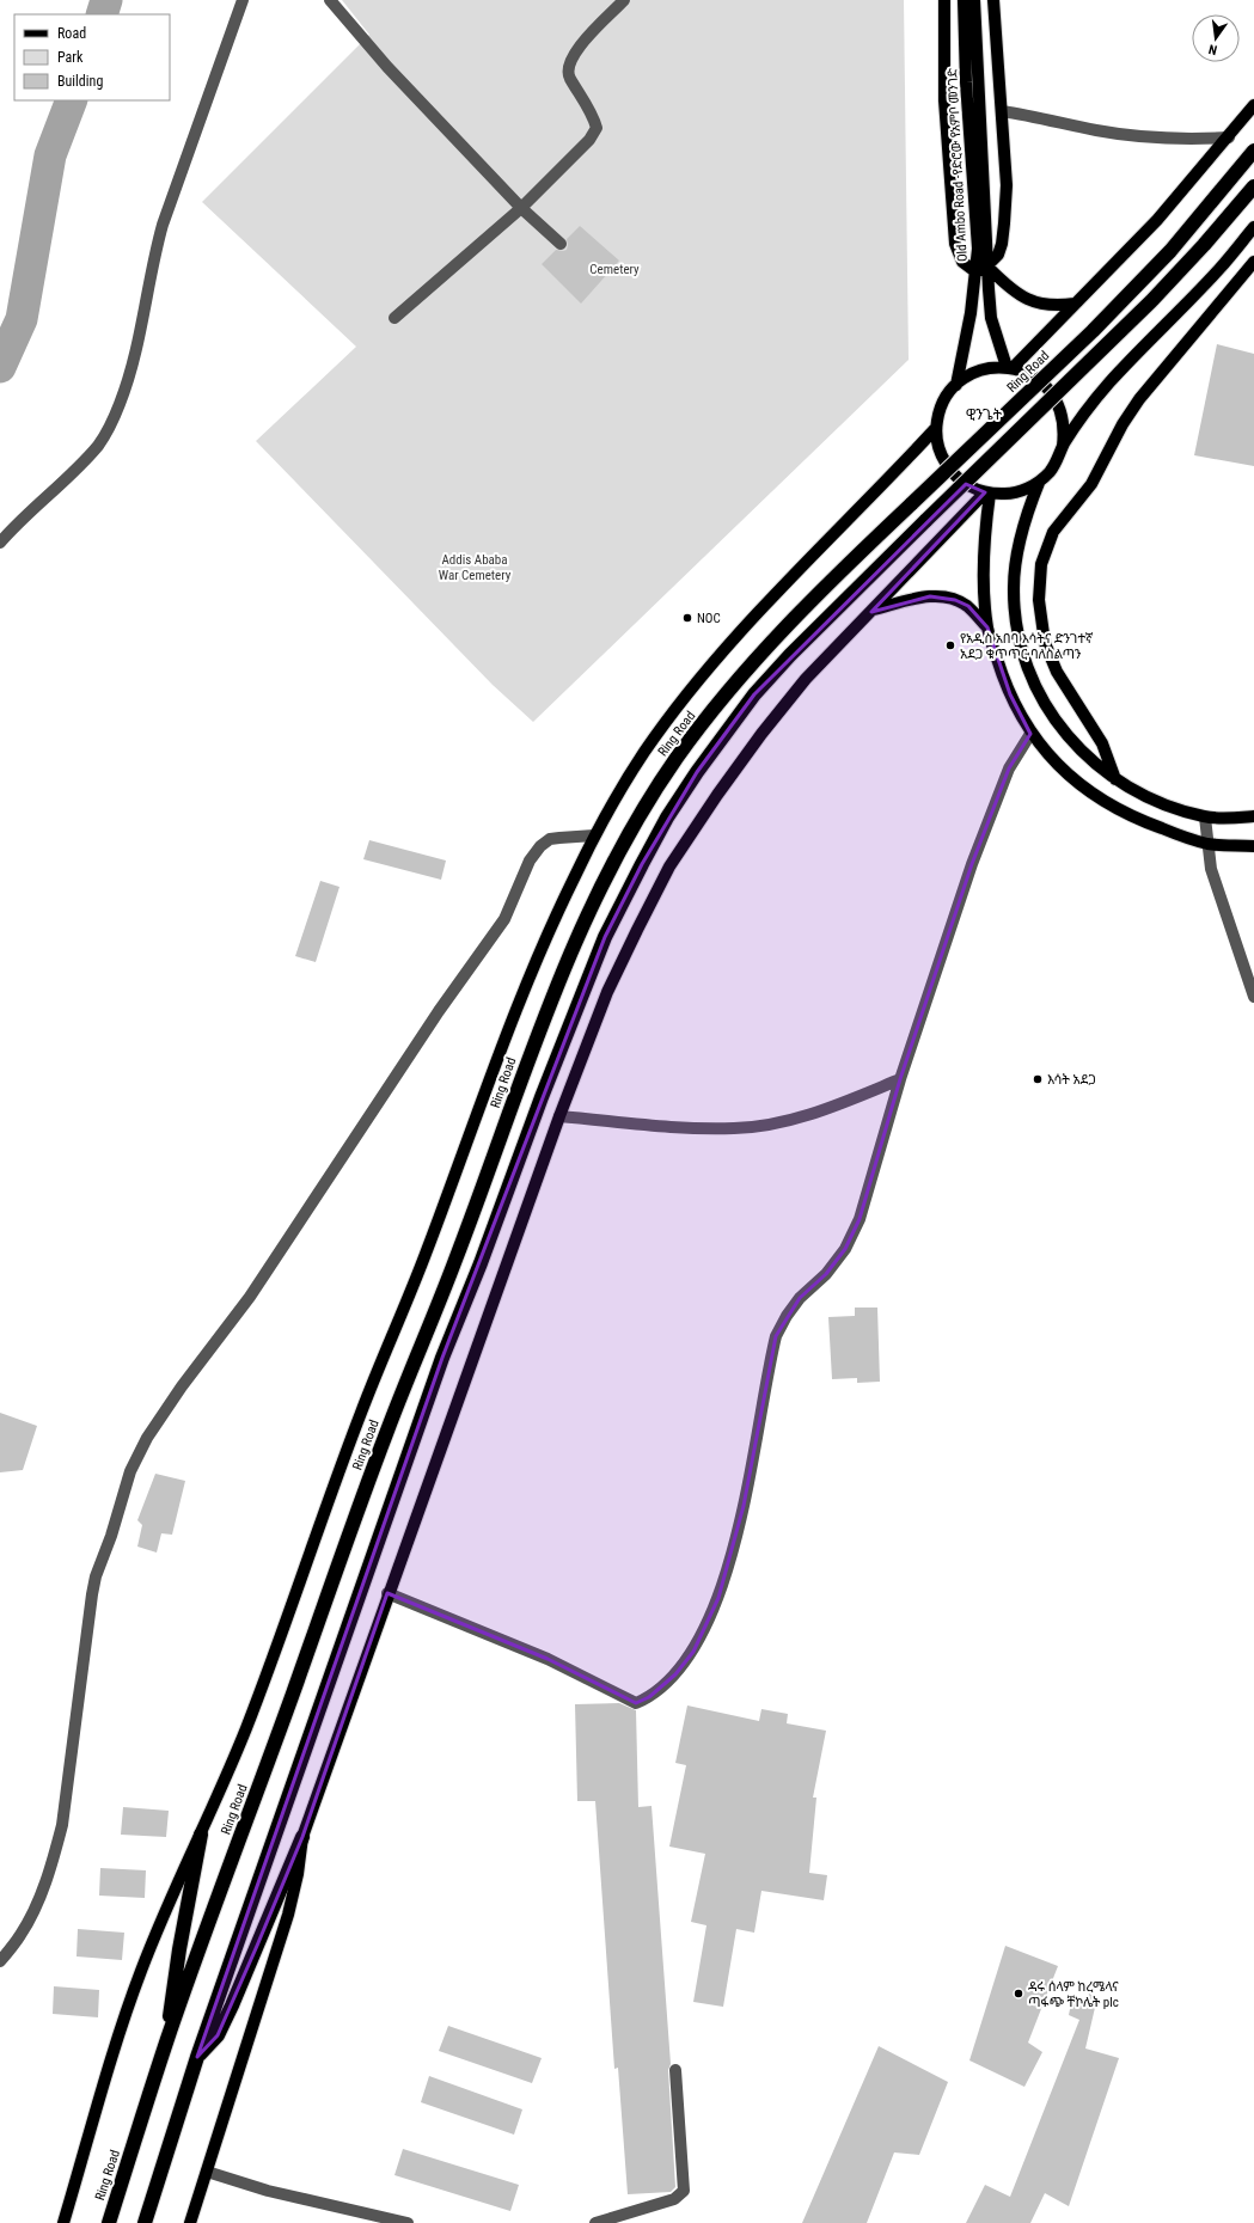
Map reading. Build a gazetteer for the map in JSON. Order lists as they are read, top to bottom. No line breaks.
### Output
{"streets":{"highway":["Ring Road"],"main road":["Old Ambo Road -የድሮው የአምቦ መንገድ"]},"crossings":[["Old Ambo Road -የድሮው የአምቦ መንገድ","Ring Road"]],"districts":["ዊንጌት"],"parks":["Cemetery","Addis Ababa War Cemetery"],"places":["NOC","የአዲስ አበባ እሳትና ድንገተኛ አደጋ ቁጥጥር ባለስልጣን","እሳት አደጋ","ዳሩ ሰላም ከረሜላና ጣፋጭ ቸኮሌት plc"],"legend":["Road","Park","Building"],"north":"bottom"}
